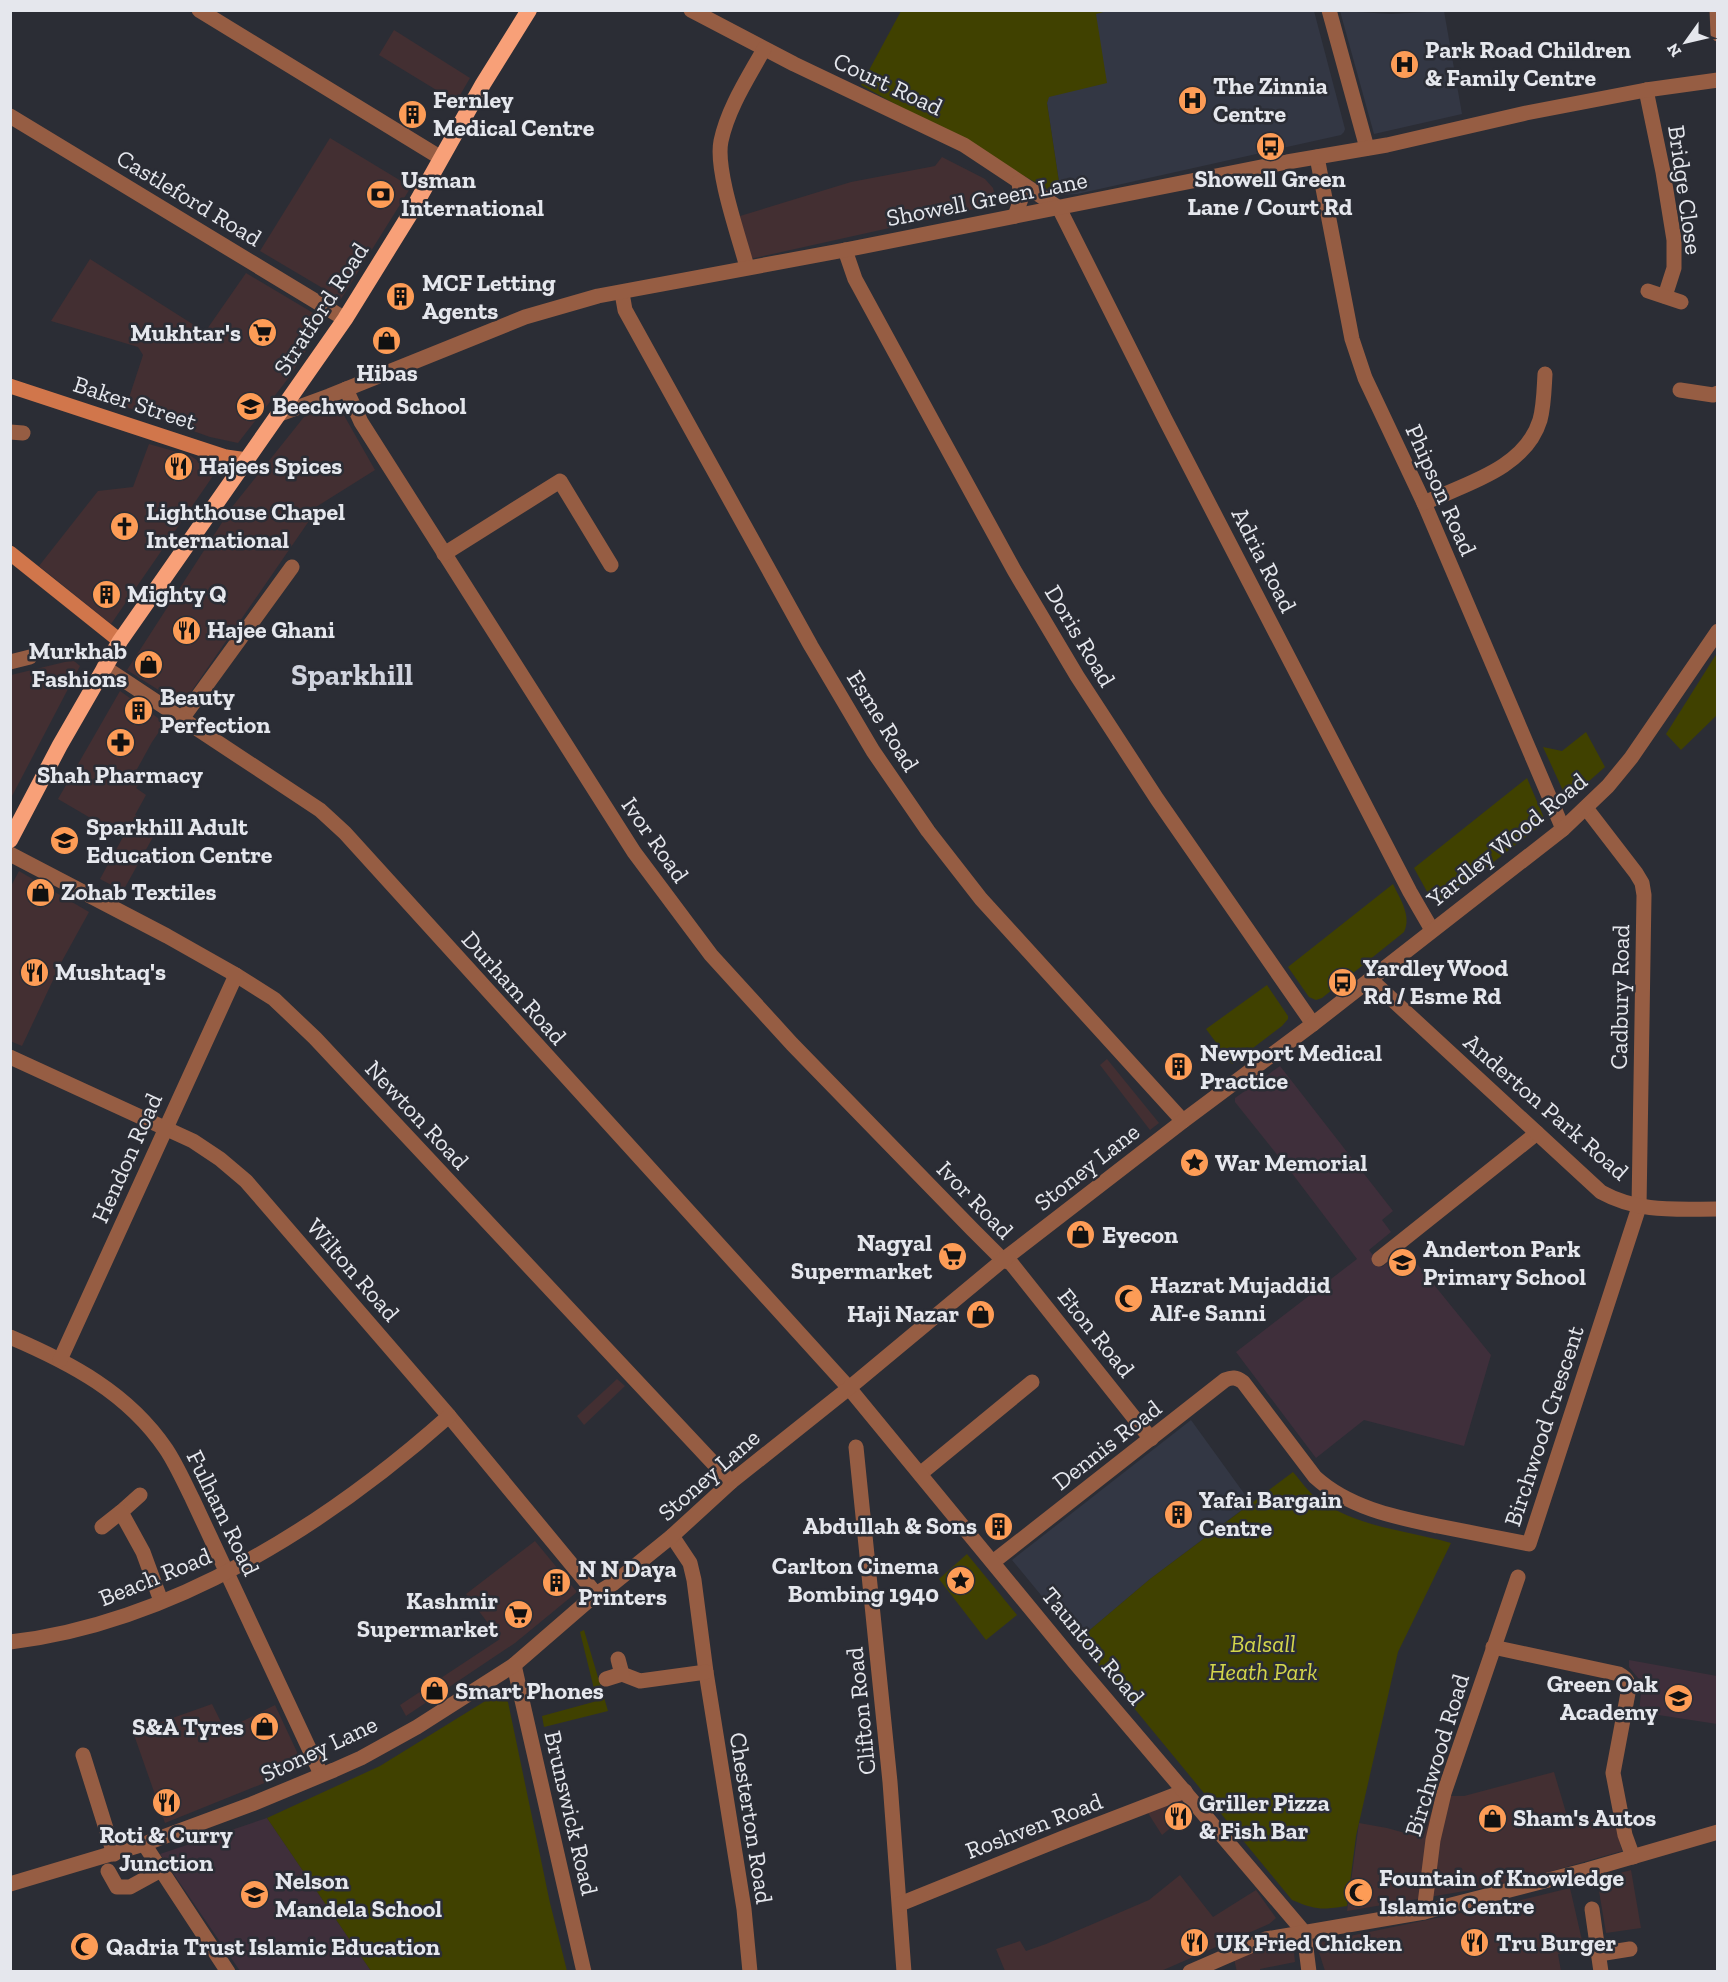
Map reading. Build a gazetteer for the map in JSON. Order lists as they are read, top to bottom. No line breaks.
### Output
{"streets":{"highway":["Stratford Road"],"main road":["Baker Street"],"street":["Court Road","Bridge Close","Castleford Road","Showell Green Lane","Phipson Road","Adria Road","Doris Road","Esme Road","Ivor Road","Yardley Wood Road","Durham Road","Cadbury Road","Anderton Park Road","Newton Road","Hendon Road","Stoney Lane","Wilton Road","Eton Road","Birchwood Crescent","Dennis Road","Fulham Road","Beach Road","Taunton Road","Clifton Road","Birchwood Road","Brunswick Road","Chesterton Road","Roshven Road"]},"crossings":[["Court Road","Showell Green Lane"],["Court Road","Adria Road"],["Bridge Close","Showell Green Lane"],["Castleford Road","Stratford Road"],["Showell Green Lane","Stratford Road"],["Showell Green Lane","Phipson Road"],["Showell Green Lane","Adria Road"],["Showell Green Lane","Doris Road"],["Showell Green Lane","Esme Road"],["Showell Green Lane","Ivor Road"],["Stratford Road","Baker Street"],["Stratford Road","Durham Road"],["Phipson Road","Yardley Wood Road"],["Adria Road","Yardley Wood Road"],["Doris Road","Stoney Lane"],["Esme Road","Stoney Lane"],["Ivor Road","Stoney Lane"],["Ivor Road","Eton Road"],["Yardley Wood Road","Cadbury Road"],["Yardley Wood Road","Anderton Park Road"],["Yardley Wood Road","Stoney Lane"],["Durham Road","Stoney Lane"],["Durham Road","Taunton Road"],["Cadbury Road","Anderton Park Road"],["Cadbury Road","Birchwood Crescent"],["Anderton Park Road","Stoney Lane"],["Anderton Park Road","Birchwood Crescent"],["Newton Road","Hendon Road"],["Newton Road","Stoney Lane"],["Hendon Road","Wilton Road"],["Hendon Road","Fulham Road"],["Stoney Lane","Wilton Road"],["Stoney Lane","Eton Road"],["Stoney Lane","Fulham Road"],["Stoney Lane","Taunton Road"],["Stoney Lane","Brunswick Road"],["Stoney Lane","Chesterton Road"],["Wilton Road","Beach Road"],["Eton Road","Dennis Road"],["Birchwood Crescent","Dennis Road"],["Dennis Road","Taunton Road"],["Fulham Road","Beach Road"],["Taunton Road","Roshven Road"],["Clifton Road","Roshven Road"]],"districts":["Sparkhill"],"parks":["Balsall Heath Park"],"places":{"hospital":["Park Road Children & Family Centre","The Zinnia Centre"],"building":["Fernley Medical Centre","MCF Letting Agents","Mighty Q","Beauty Perfection","Newport Medical Practice","Yafai Bargain Centre","Abdullah & Sons","N N Daya Printers"],"bus stop":["Showell Green Lane / Court Rd","Yardley Wood Rd / Esme Rd"],"bank":["Usman International"],"supermarket":["Mukhtar's","Nagyal Supermarket","Kashmir Supermarket"],"shop":["Hibas","Murkhab Fashions","Zohab Textiles","Eyecon","Haji Nazar","Smart Phones","S&A Tyres","Sham's Autos"],"school or university":["Beechwood School","Sparkhill Adult Education Centre","Anderton Park Primary School","Green Oak Academy","Nelson Mandela School"],"restaurant":["Hajees Spices","Hajee Ghani","Mushtaq's","Roti & Curry Junction","Griller Pizza & Fish Bar","UK Fried Chicken","Tru Burger"],"church":["Lighthouse Chapel International"],"pharmacy":["Shah Pharmacy"],"place":["War Memorial","Carlton Cinema Bombing 1940"],"mosque":["Hazrat Mujaddid Alf-e Sanni","Fountain of Knowledge Islamic Centre","Qadria Trust Islamic Education"]},"north":"bottom left"}
